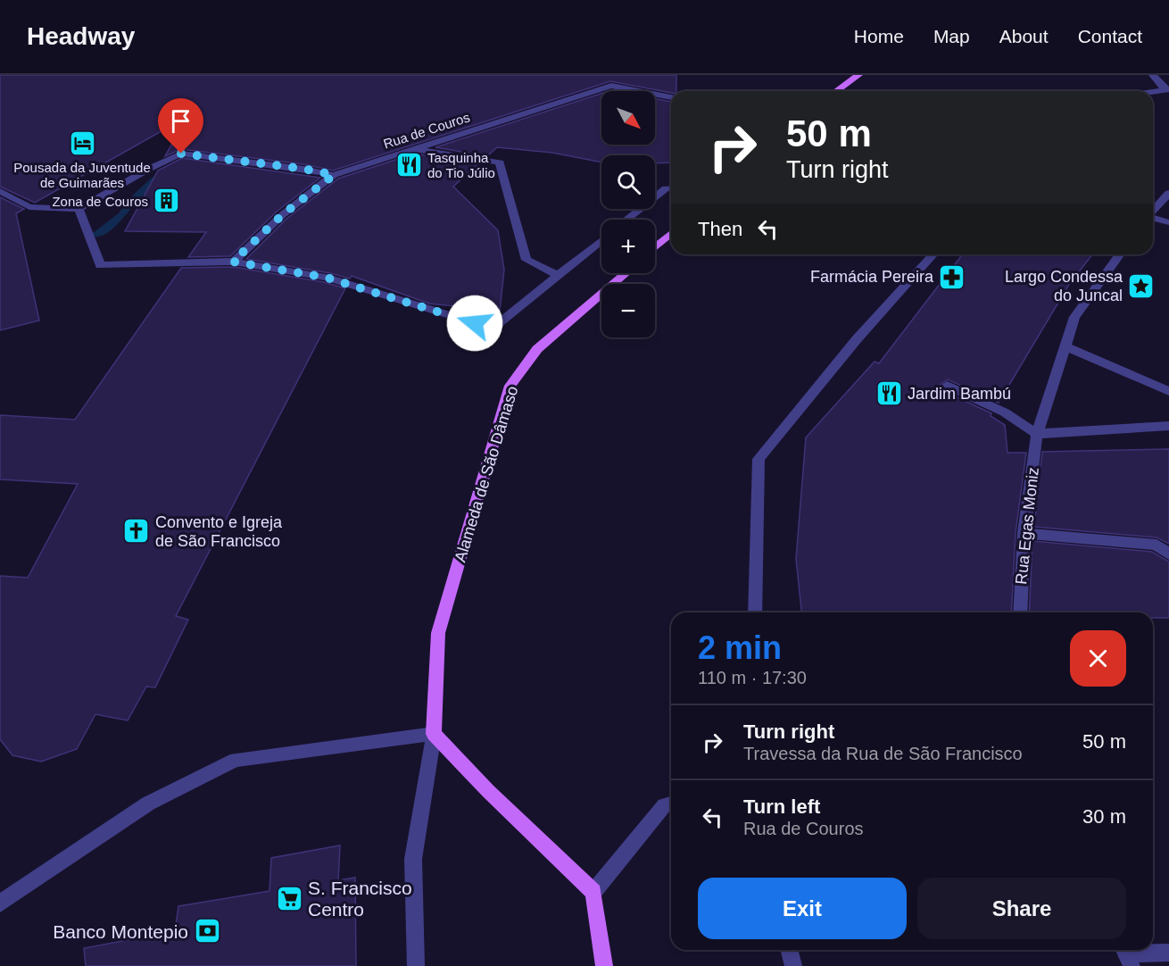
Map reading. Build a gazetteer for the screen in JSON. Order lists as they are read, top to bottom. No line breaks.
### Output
{"streets":{"main road":["Alameda de São Dâmaso"],"street":["Rua de Couros","Rua Egas Moniz"]},"places":{"hotel":["Pousada da Juventude de Guimarães"],"restaurant":["Tasquinha do Tio Júlio","Jardim Bambú"],"building":["Zona de Couros"],"pharmacy":["Farmácia Pereira"],"place":["Largo Condessa do Juncal"],"church":["Convento e Igreja de São Francisco"],"supermarket":["S. Francisco Centro"],"bank":["Banco Montepio"]},"north":"bottom right","page":{"header":"Headway","nav":["Home","Map","About","Contact"],"map_buttons":["+","−"],"turn":["50 m","Turn right"],"then":"Then","heading":["2 min","110 m · 17:30"],"list":[{"name":"Turn right","note":"Travessa da Rua de São Francisco","value":"50 m"},{"name":"Turn left","note":"Rua de Couros","value":"30 m"}],"buttons":["Exit","Share"]}}
